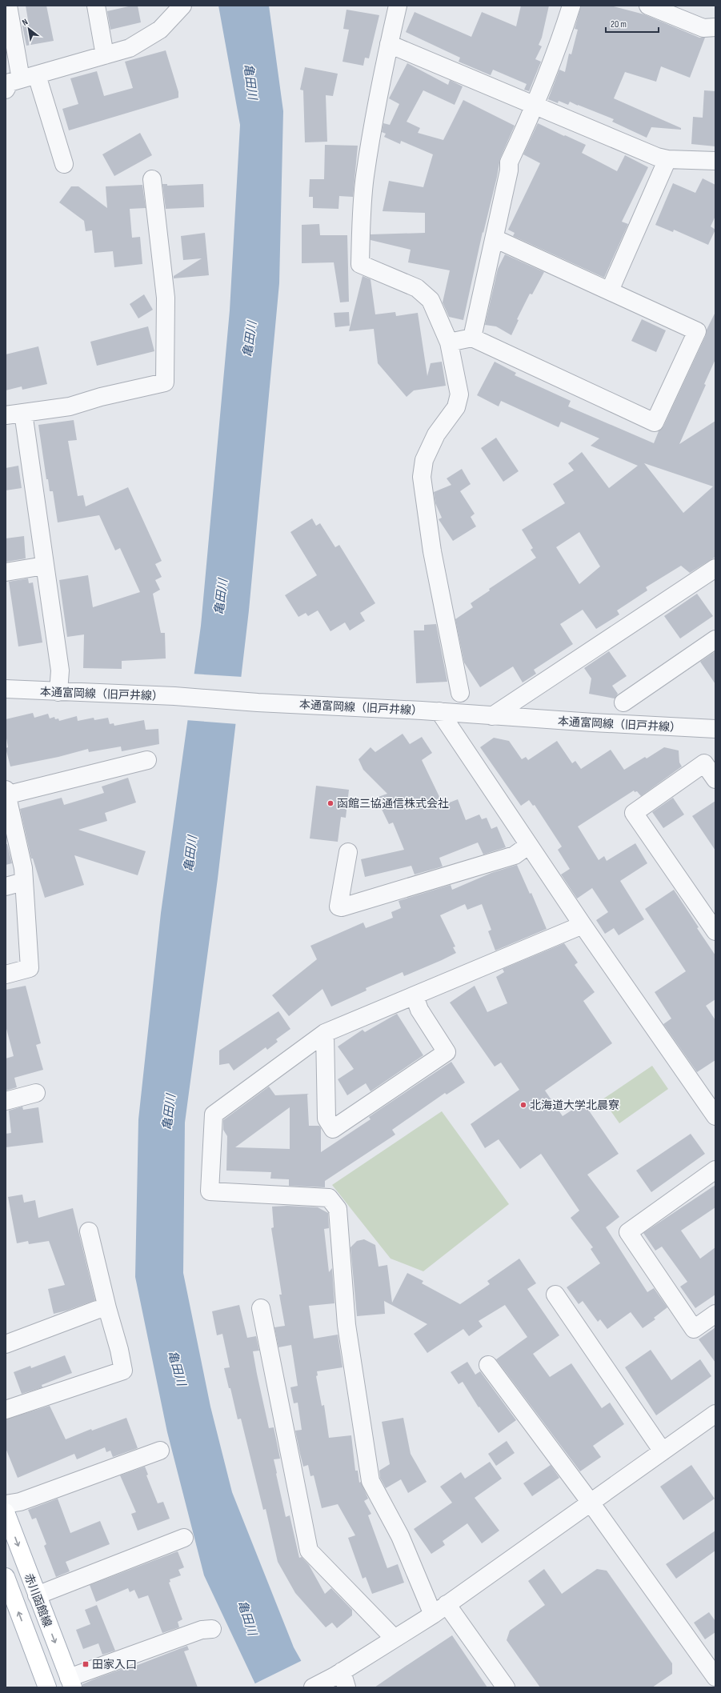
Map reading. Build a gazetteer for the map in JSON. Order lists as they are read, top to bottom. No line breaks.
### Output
{"streets":{"main road":["赤川函館線"],"street":["本通富岡線（旧戸井線）"]},"water":["亀田川"],"places":{"other":["函館三協通信株式会社","北海道大学北晨寮"],"transit":["田家入口"]},"scale_bar":"20 m","north":"top left"}
